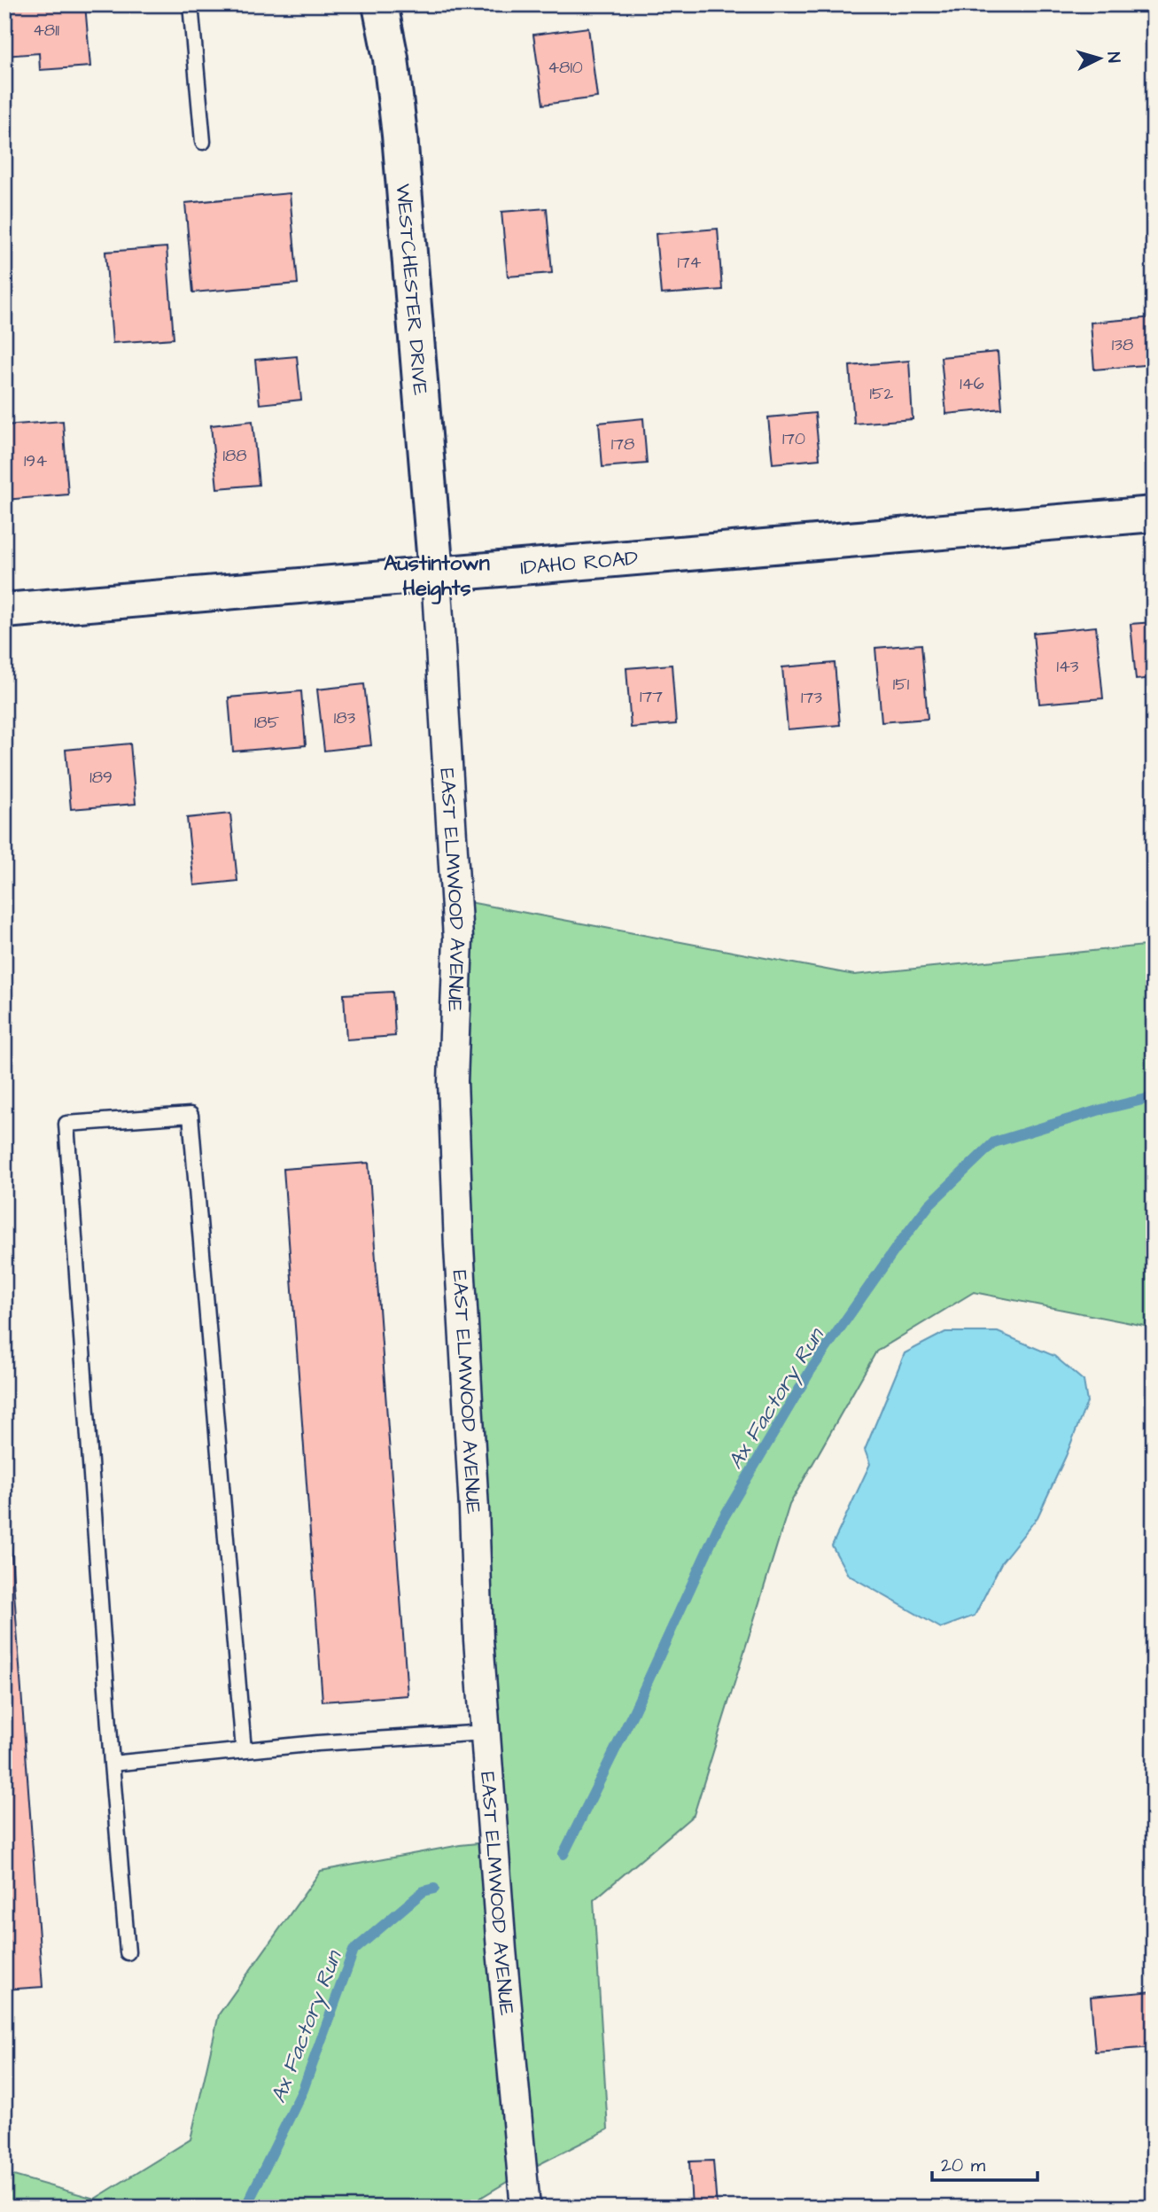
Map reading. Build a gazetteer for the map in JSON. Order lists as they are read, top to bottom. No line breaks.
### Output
{"streets":{"street":["WESTCHESTER DRIVE","IDAHO ROAD","EAST ELMWOOD AVENUE"]},"crossings":[["WESTCHESTER DRIVE","IDAHO ROAD"],["WESTCHESTER DRIVE","EAST ELMWOOD AVENUE"],["IDAHO ROAD","EAST ELMWOOD AVENUE"]],"districts":["Austintown Heights"],"water":["Ax Factory Run"],"house_numbers":["4811","4810","174","138","146","152","170","178","188","194","143","151","177","173","183","185","189"],"scale_bar":"20 m","north":"right"}
